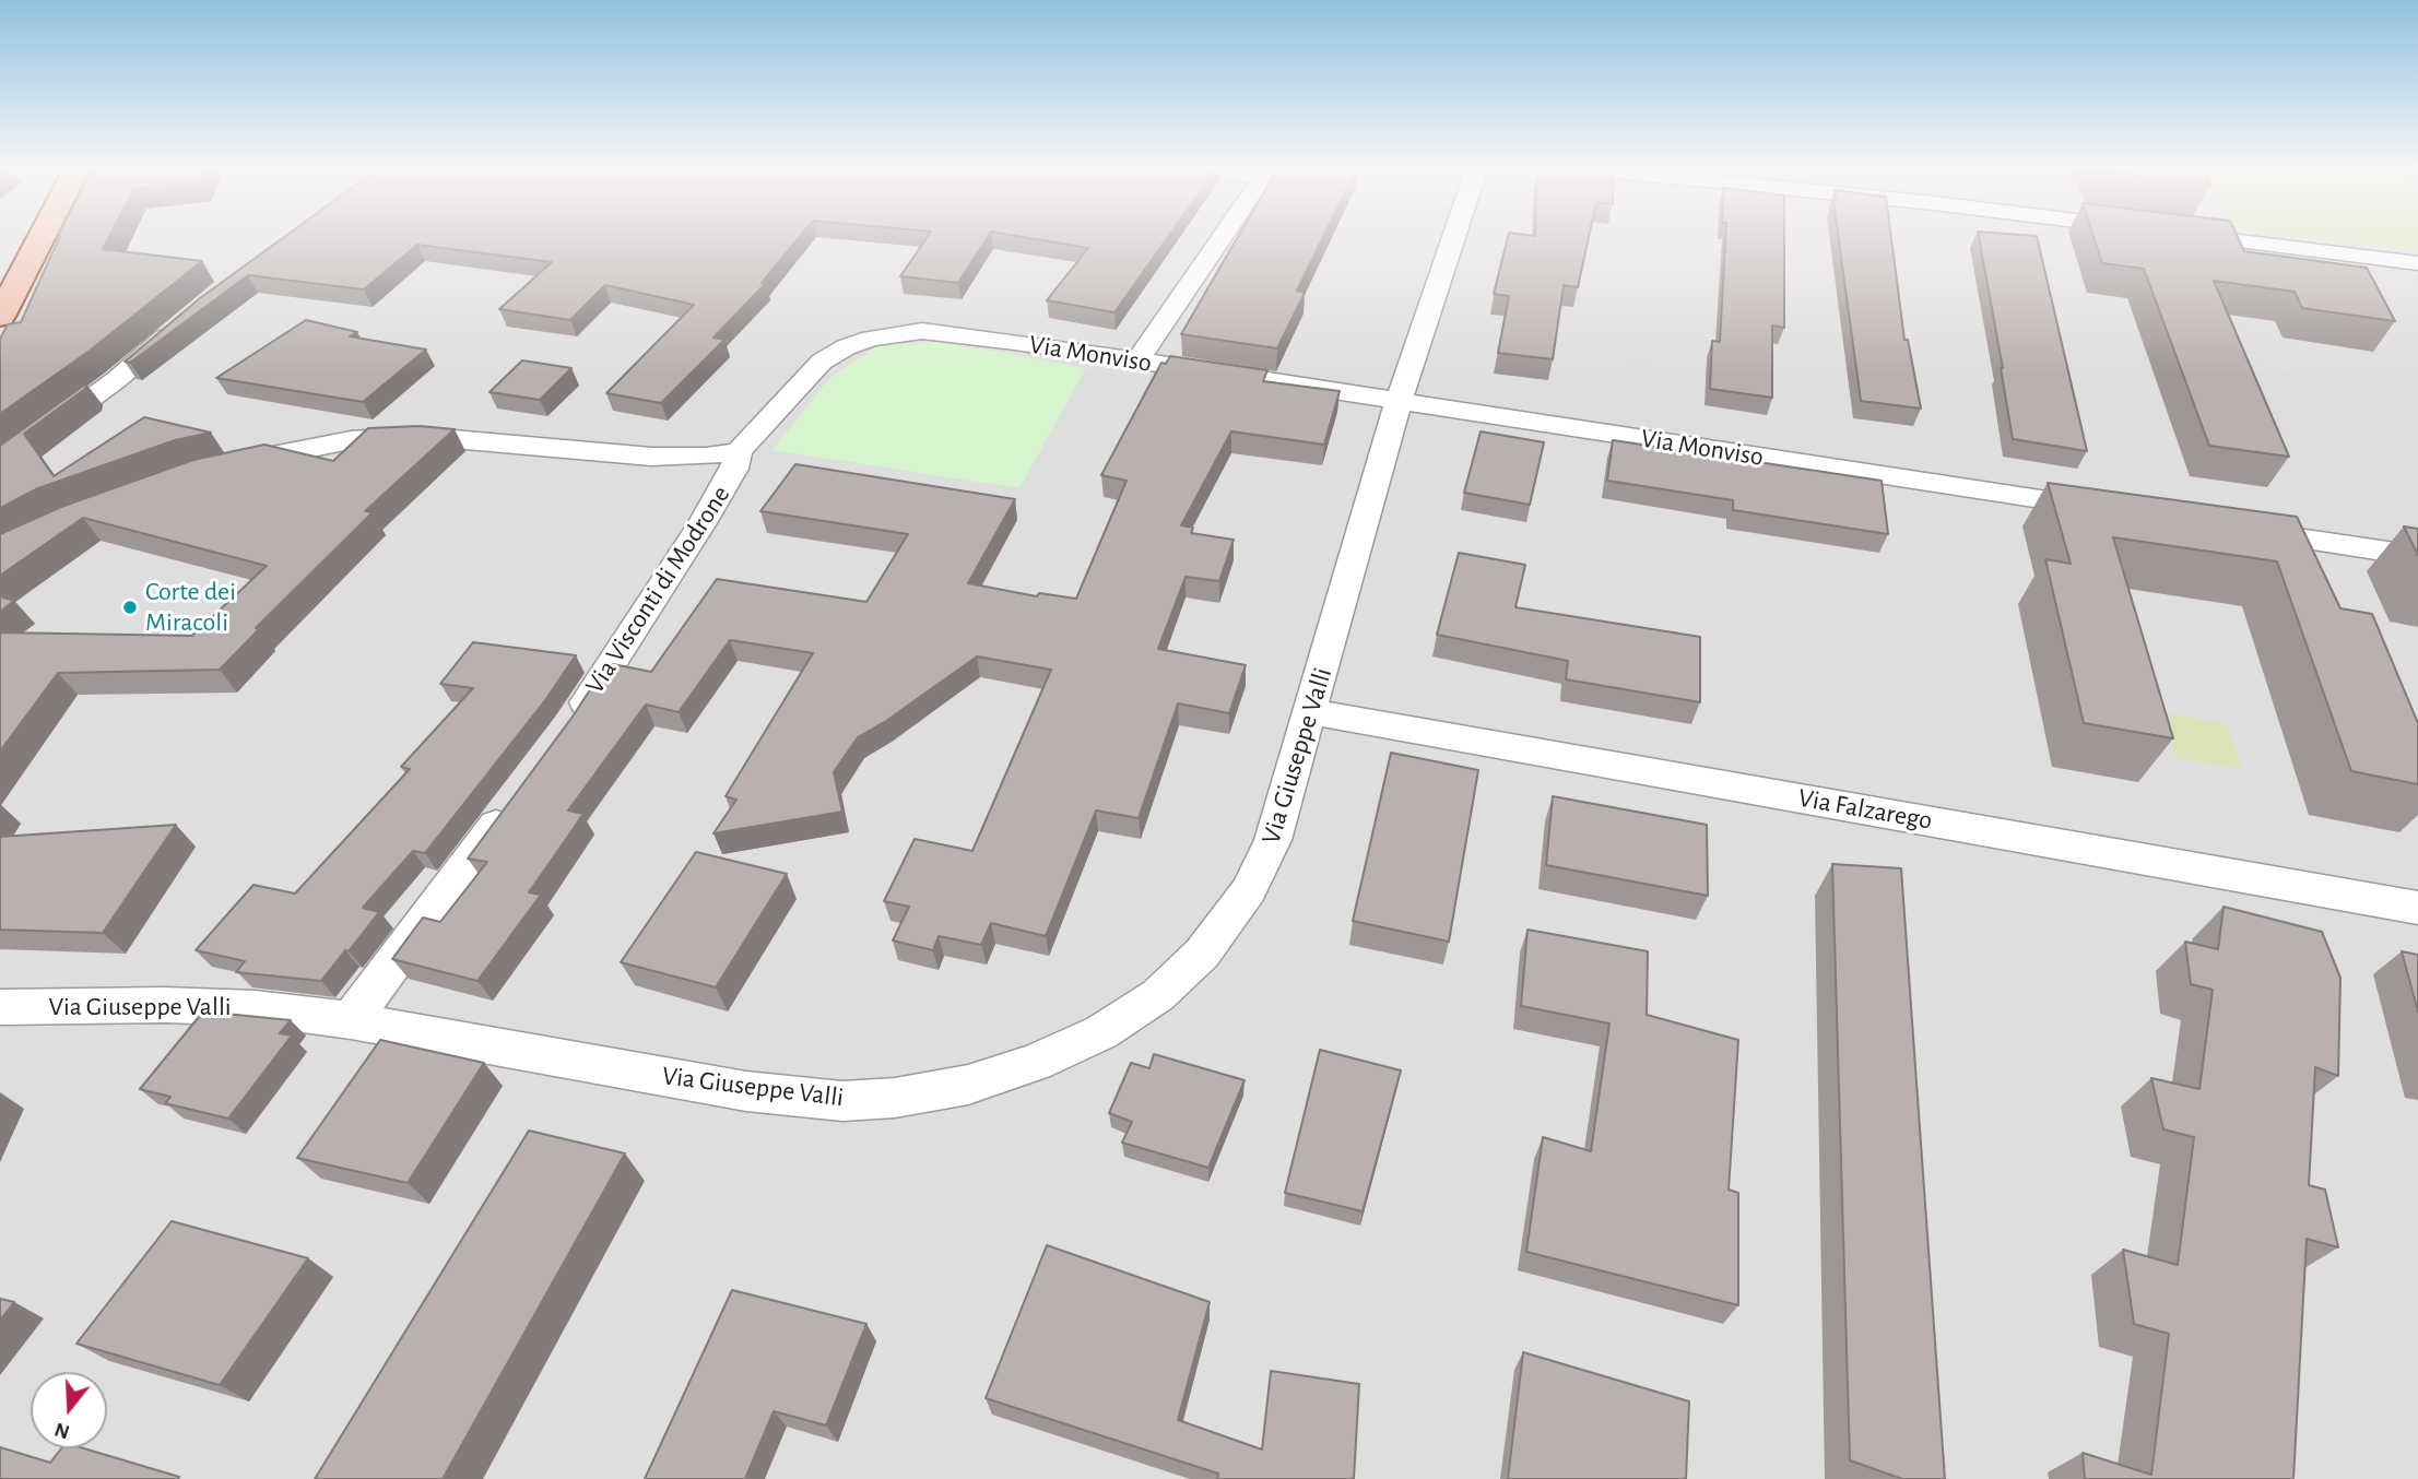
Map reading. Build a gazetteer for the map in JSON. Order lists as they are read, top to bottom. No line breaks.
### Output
{"streets":{"street":["Via Monviso","Via Visconti di Modrone","Via Giuseppe Valli","Via Falzarego"]},"crossings":[["Via Monviso","Via Visconti di Modrone"],["Via Monviso","Via Giuseppe Valli"],["Via Giuseppe Valli","Via Falzarego"]],"places":["Corte dei Miracoli"],"north":"bottom"}
